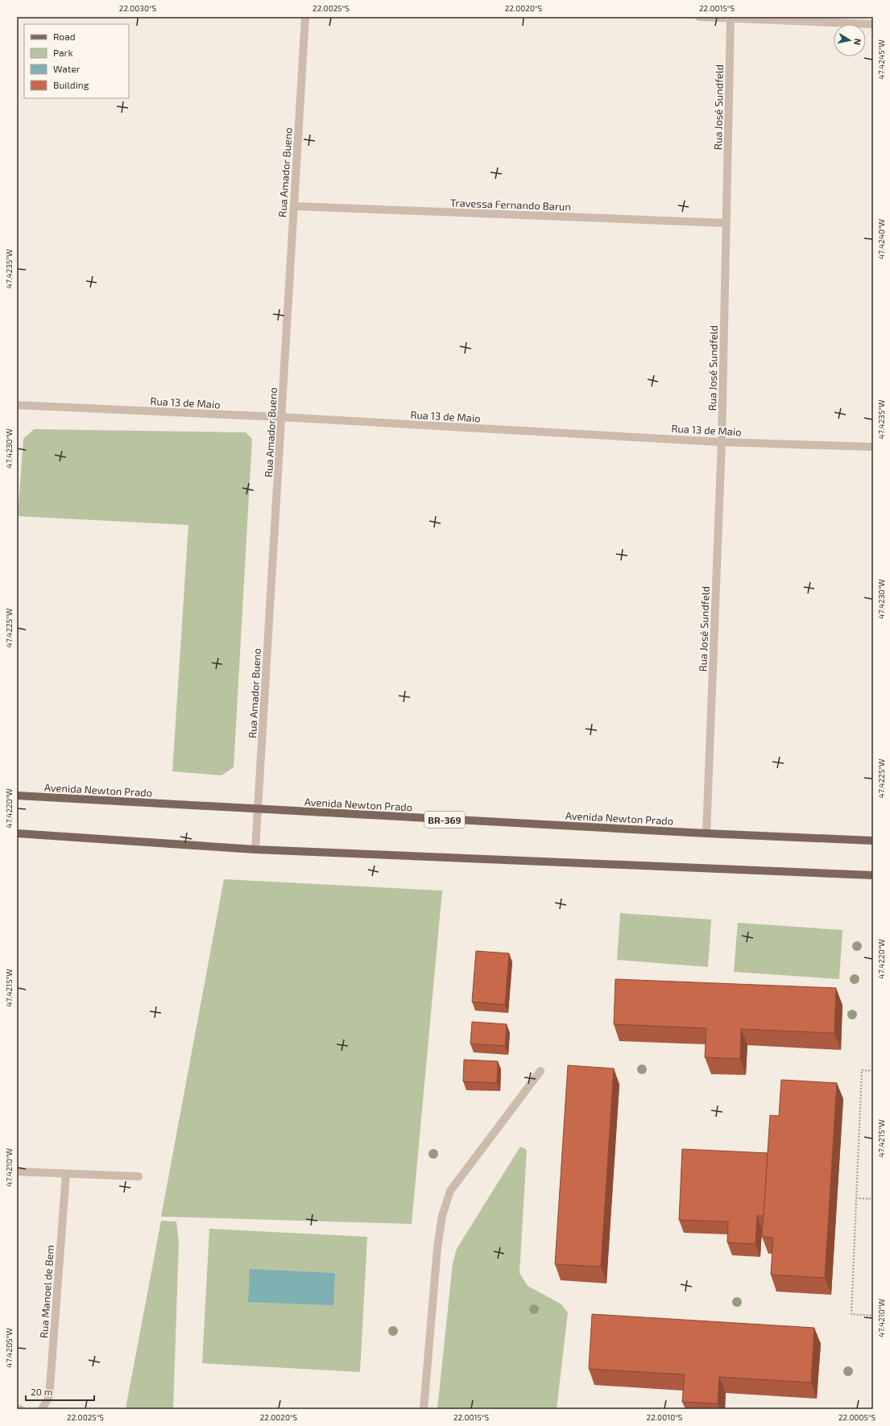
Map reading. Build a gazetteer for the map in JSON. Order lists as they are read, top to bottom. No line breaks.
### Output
{"streets":{"main road":["Avenida Newton Prado","BR-369"],"street":["Rua José Sundfeld","Rua Amador Bueno","Travessa Fernando Barun","Rua 13 de Maio","Rua Manoel de Bem"]},"crossings":[["Rua José Sundfeld","Travessa Fernando Barun"],["Rua José Sundfeld","Rua 13 de Maio"],["Rua José Sundfeld","Avenida Newton Prado"],["Rua Amador Bueno","Travessa Fernando Barun"],["Rua Amador Bueno","Rua 13 de Maio"],["Rua Amador Bueno","Avenida Newton Prado"]],"legend":["Road","Park","Water","Building"],"scale_bar":"20 m","north":"right","coordinates":["22.0030°S","22.0025°S","22.0020°S","22.0015°S","47.4245°W","47.4240°W","47.4235°W","47.4230°W","47.4225°W","47.4220°W","47.4215°W","47.4210°W","47.4205°W","22.0010°S","22.0005°S"]}
